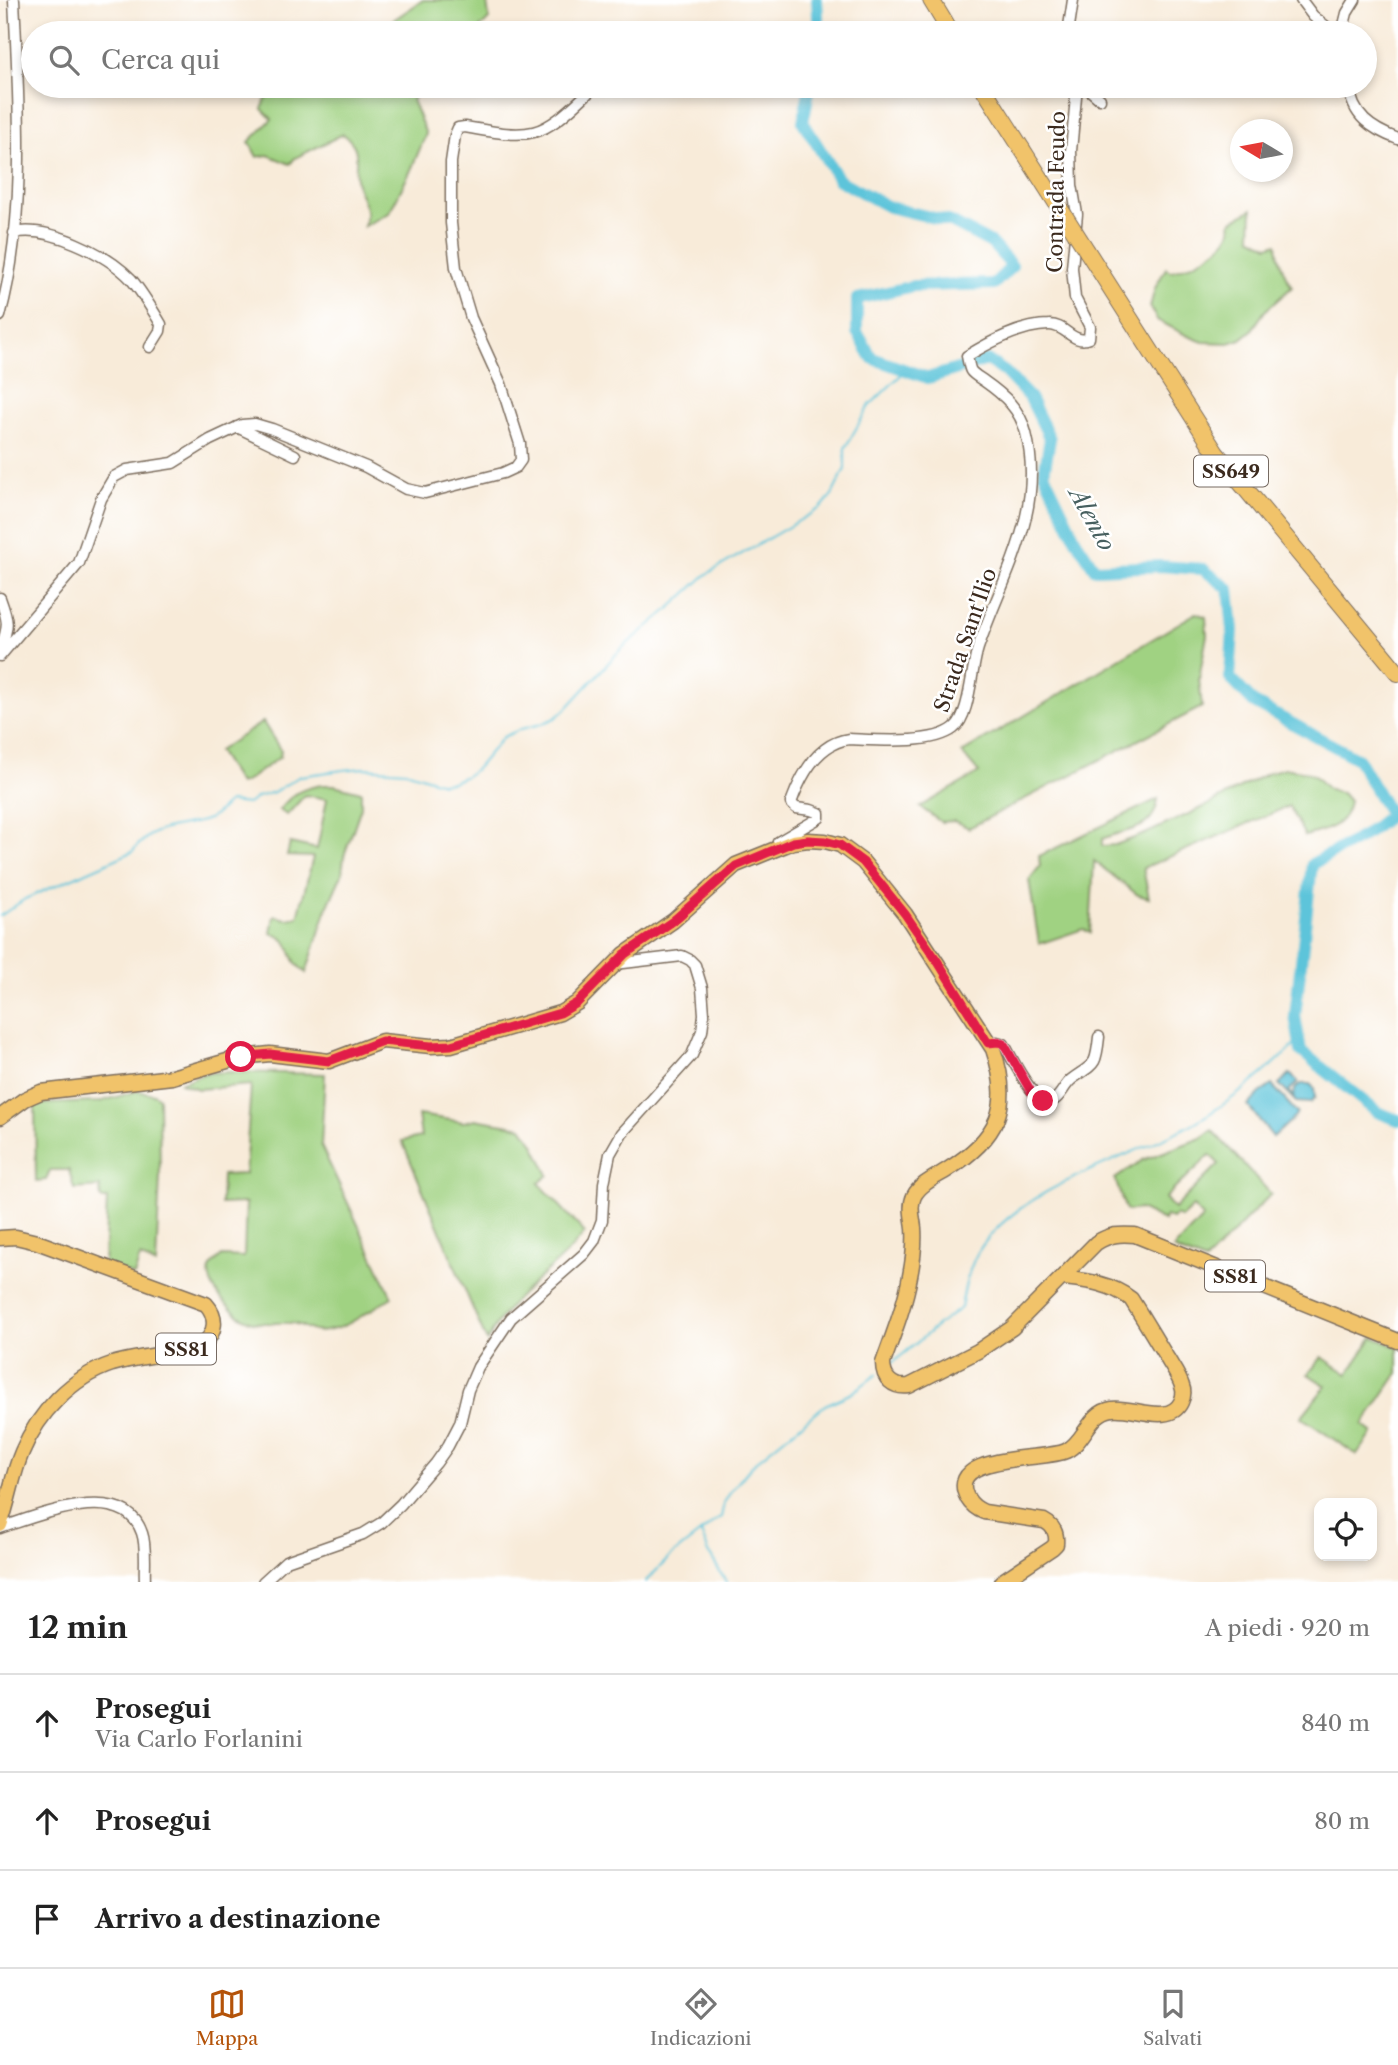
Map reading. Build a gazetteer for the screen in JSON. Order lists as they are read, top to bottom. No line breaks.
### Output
{"streets":{"highway":["SS649"],"main road":["SS81"],"street":["Contrada Feudo","Strada Sant'Ilio"]},"crossings":[["Contrada Feudo","Strada Sant'Ilio"],["Strada Sant'Ilio","SS81"]],"water":["Alento"],"north":"left","page":{"search":"Cerca qui","heading":["12 min","A piedi · 920 m"],"list":[["Prosegui","Via Carlo Forlanini","840 m"],["Prosegui","80 m"],"Arrivo a destinazione"],"nav":["Mappa","Indicazioni","Salvati"]}}
